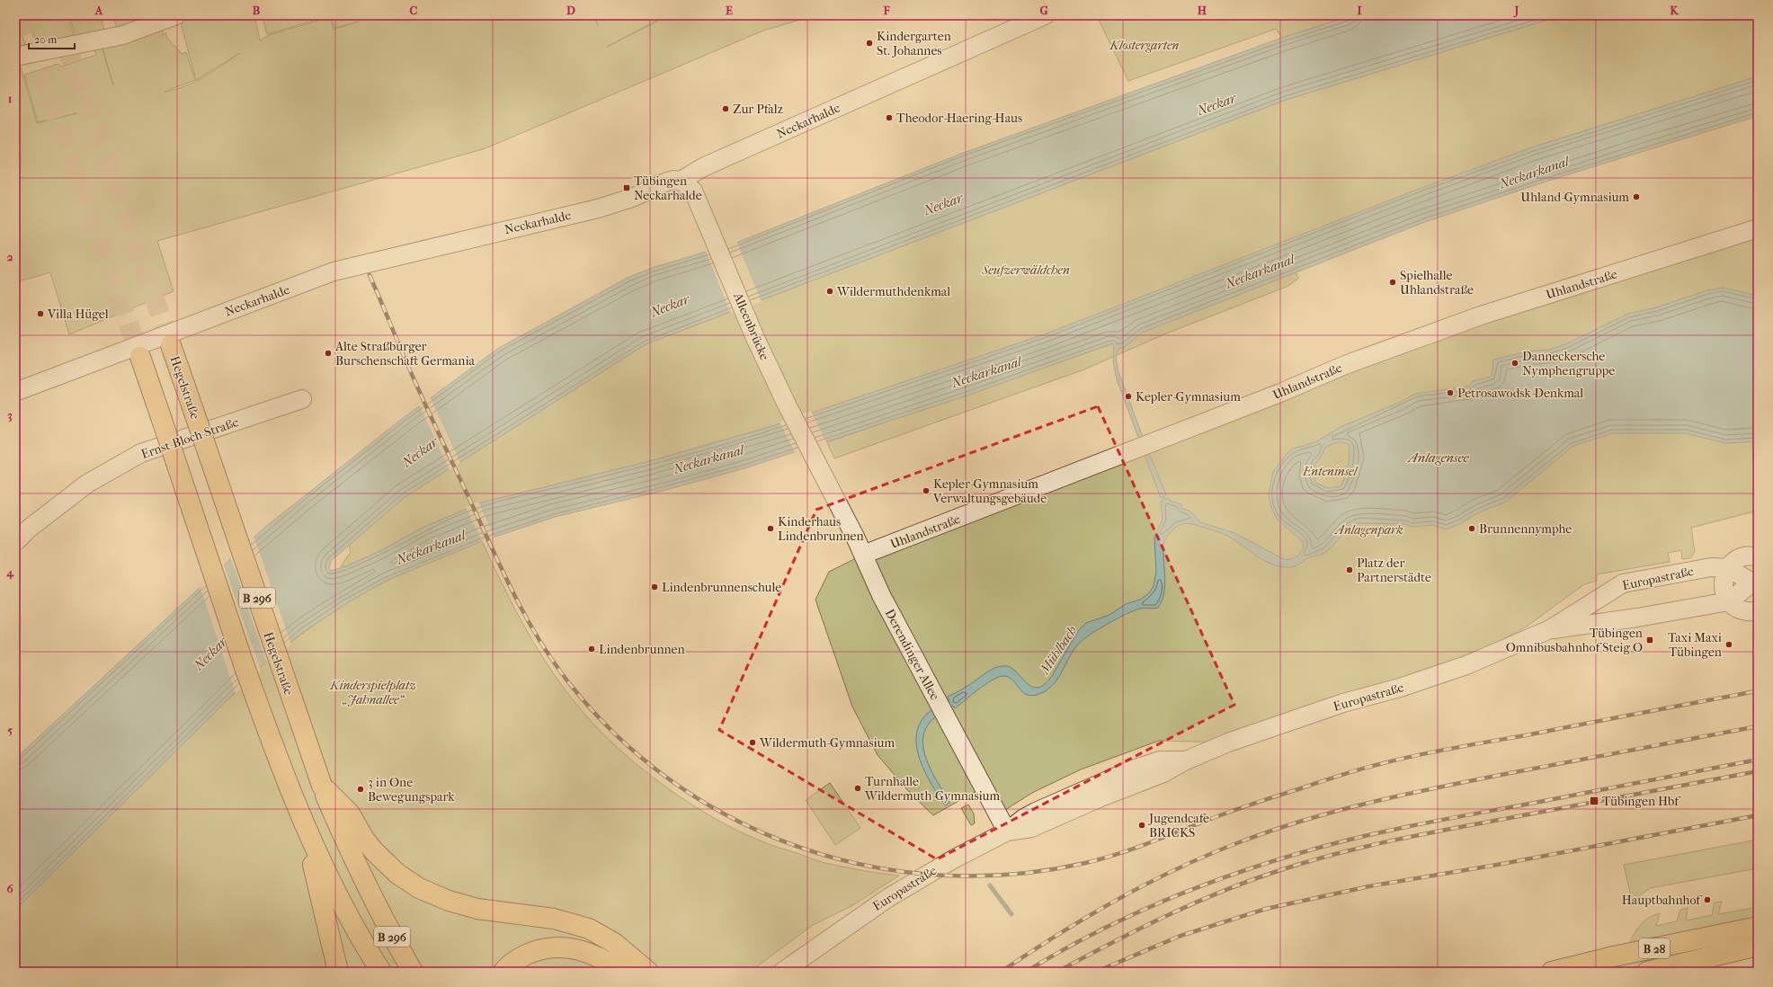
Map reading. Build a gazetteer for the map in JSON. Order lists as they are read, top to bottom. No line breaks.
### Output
{"streets":{"main road":["Hegelstraße","B 296","B 28"],"street":["Neckarhalde","Uhlandstraße","Alleenbrücke","Ernst-Bloch-Straße","Europastraße","Derendinger Allee"]},"crossings":[["Neckarhalde","Alleenbrücke"],["Uhlandstraße","Derendinger Allee"],["Alleenbrücke","Derendinger Allee"],["Europastraße","Derendinger Allee"]],"water":["Neckar","Neckarkanal","Anlagensee","Mühlbach"],"parks":["Klostergarten","Seufzerwäldchen","Enteninsel","Anlagenpark","Kinderspielplatz „Jahnallee“"],"places":{"other":["Kindergarten St. Johannes","Zur Pfalz","Theodor-Haering-Haus","Uhland-Gymnasium","Spielhalle Uhlandstraße","Wildermuthdenkmal","Villa Hügel","Alte Straßburger Burschenschaft Germania","Danneckersche Nymphengruppe","Petrosawodsk-Denkmal","Kepler-Gymnasium","Kepler-Gymnasium Verwaltungsgebäude","Kinderhaus Lindenbrunnen","Brunnennymphe","Platz der Partnerstädte","Lindenbrunnenschule","Taxi Maxi Tübingen","Lindenbrunnen","Wildermuth-Gymnasium","Turnhalle Wildermuth-Gymnasium","3 in One Bewegungspark","Jugendcafe BRICKS","Hauptbahnhof"],"transit":["Tübingen Neckarhalde","Tübingen Omnibusbahnhof Steig O","Tübingen Hbf"]},"scale_bar":"20 m","grid":{"columns":["A","B","C","D","E","F","G","H","I","J","K"],"rows":["1","2","3","4","5","6"]}}
